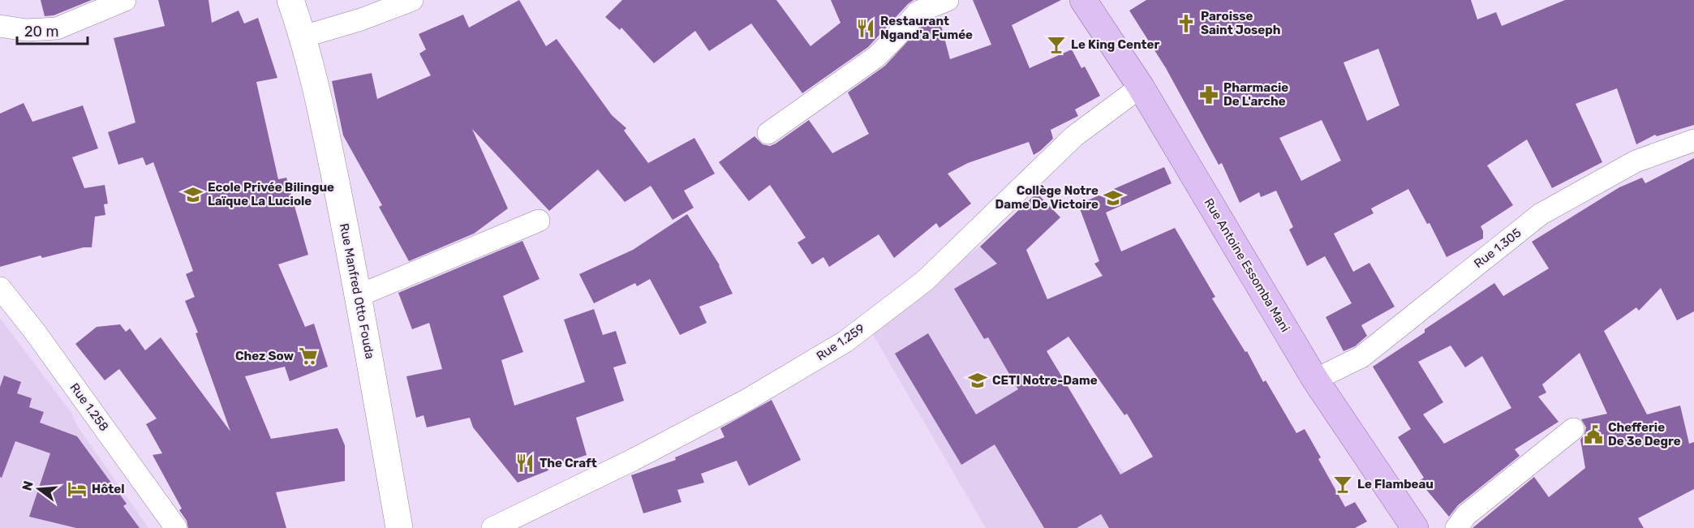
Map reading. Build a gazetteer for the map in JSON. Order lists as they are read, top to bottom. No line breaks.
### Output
{"streets":{"main road":["Rue Antoine Essomba Mani"],"street":["Rue 1.305","Rue Manfred Otto Fouda","Rue 1.259","Rue 1.258"]},"crossings":[["Rue 1.305","Rue Antoine Essomba Mani"],["Rue Antoine Essomba Mani","Rue 1.259"]],"places":{"church":["Paroisse Saint Joseph"],"restaurant":["Restaurant Ngand'a Fumée","The Craft"],"bar":["Le King Center","Le Flambeau"],"pharmacy":["Pharmacie De L'arche"],"school or university":["Ecole Privée Bilingue Laïque La Luciole","Collège Notre Dame De Victoire","CETI Notre-Dame"],"supermarket":["Chez Sow"],"public building":["Chefferie De 3e Degre"],"hotel":["Hôtel"]},"scale_bar":"20 m","north":"left"}
